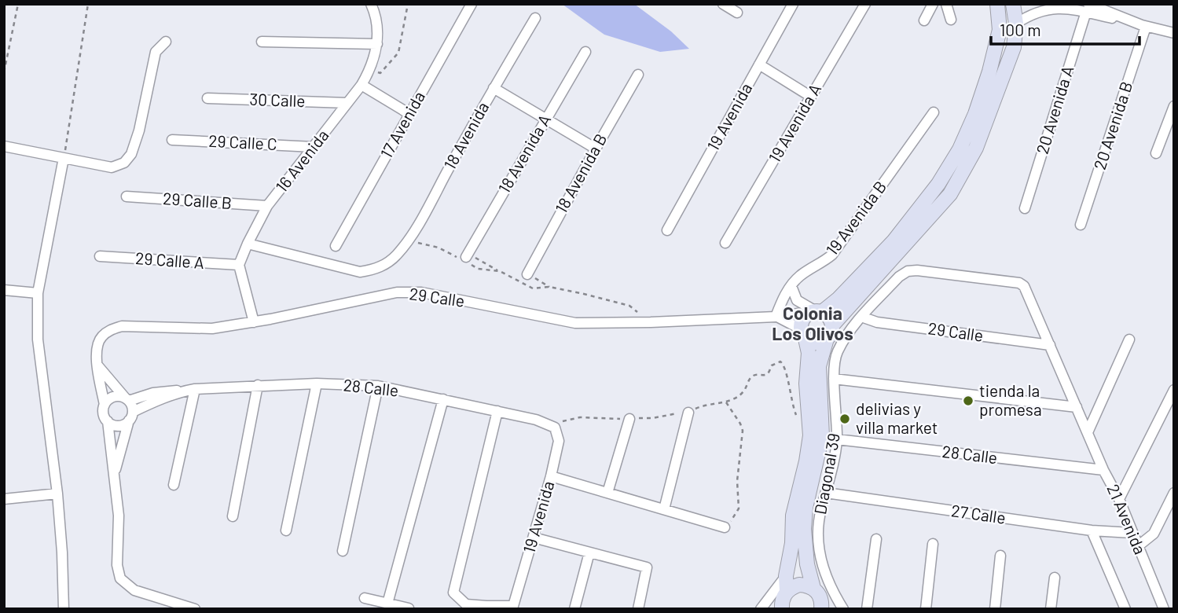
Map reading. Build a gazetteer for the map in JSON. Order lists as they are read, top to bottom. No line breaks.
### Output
{"streets":{"street":["30 Calle","20 Avenida A","19 Avenida","19 Avenida A","17 Avenida","20 Avenida B","18 Avenida","29 Calle C","18 Avenida A","16 Avenida","18 Avenida B","29 Calle B","19 Avenida B","29 Calle A","29 Calle","28 Calle","Diagonal 39","27 Calle","21 Avenida"]},"crossings":[["30 Calle","16 Avenida"],["19 Avenida","28 Calle"],["18 Avenida","16 Avenida"],["29 Calle C","16 Avenida"],["16 Avenida","29 Calle B"],["16 Avenida","29 Calle A"],["19 Avenida B","29 Calle"],["29 Calle","Diagonal 39"],["29 Calle","21 Avenida"],["28 Calle","Diagonal 39"],["28 Calle","21 Avenida"],["Diagonal 39","27 Calle"],["Diagonal 39","21 Avenida"],["27 Calle","21 Avenida"]],"districts":["Colonia Los Olivos"],"places":["tienda la promesa","delivias y villa market"],"scale_bar":"100 m"}
